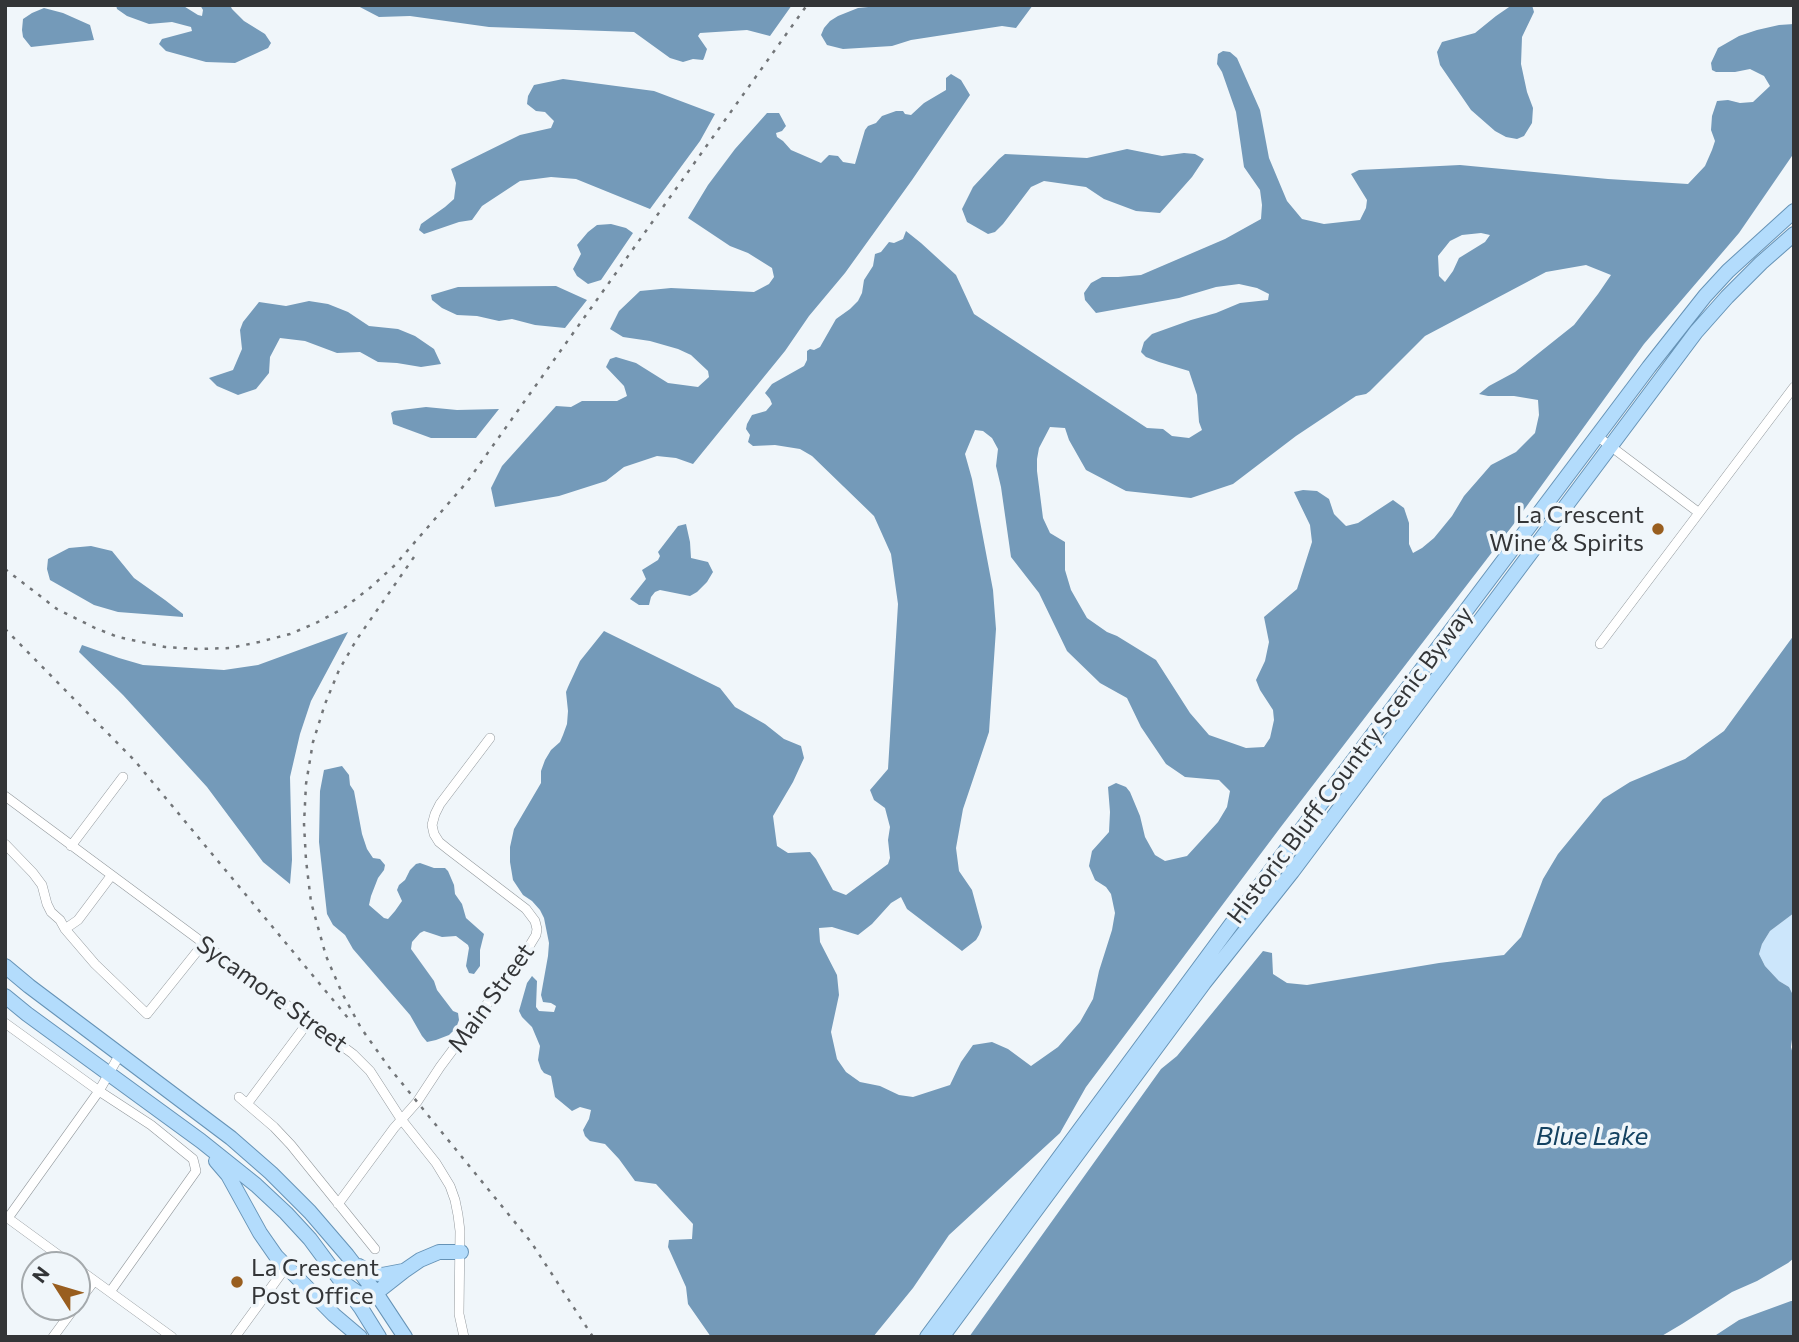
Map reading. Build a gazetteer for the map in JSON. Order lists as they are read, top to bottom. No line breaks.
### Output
{"streets":{"main road":["Historic Bluff Country Scenic Byway"],"street":["Sycamore Street","Main Street"]},"crossings":[["Sycamore Street","Main Street"]],"water":["Blue Lake"],"places":["La Crescent Wine & Spirits","La Crescent Post Office"],"north":"top left"}
